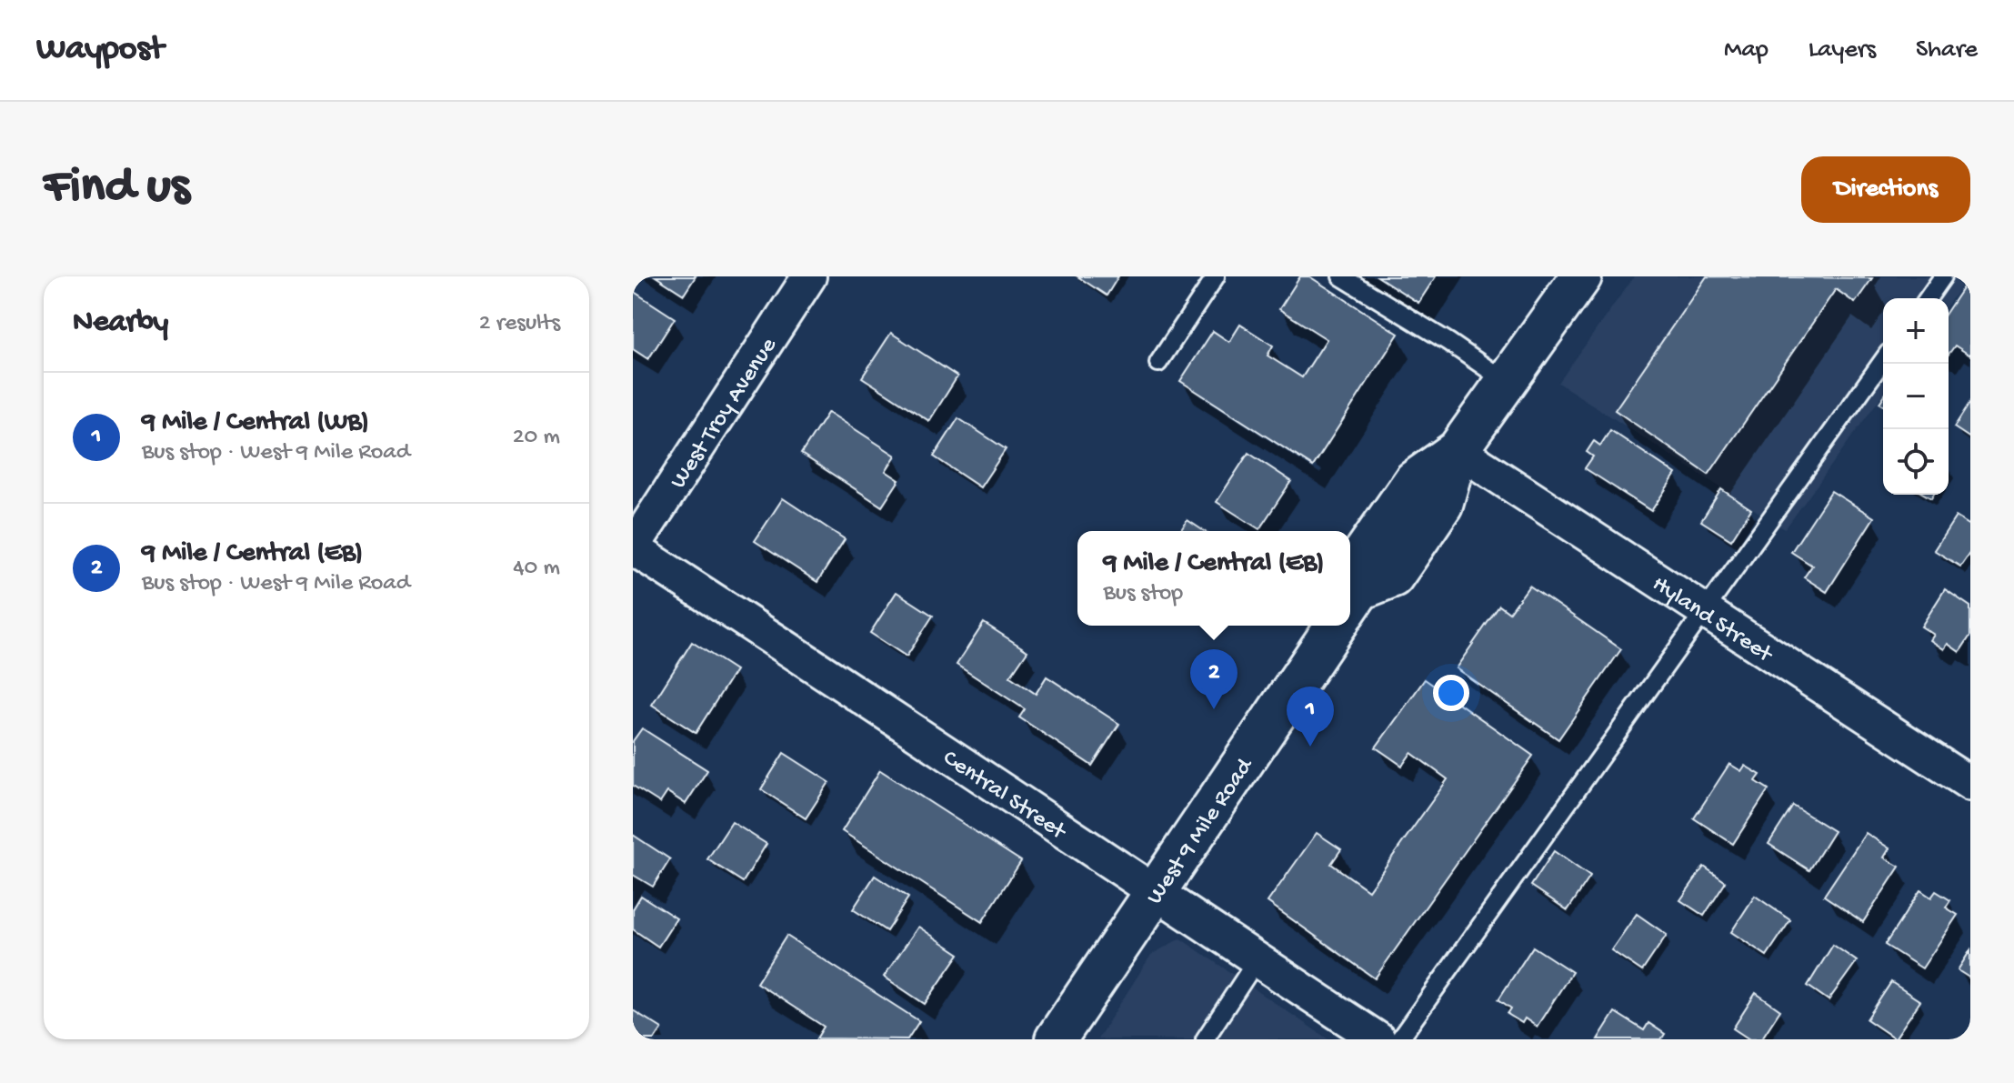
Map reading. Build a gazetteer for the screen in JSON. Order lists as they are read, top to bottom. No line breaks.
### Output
{"streets":{"main road":["West 9 Mile Road"],"street":["West Troy Avenue","Hyland Street","Central Street"]},"crossings":[["West Troy Avenue","Central Street"],["Hyland Street","West 9 Mile Road"],["Central Street","West 9 Mile Road"]],"page":{"header":"Waypost","nav":["Map","Layers","Share"],"buttons":"Directions","title":"Find us","heading":["Nearby","2 results"],"map_buttons":["+","−"],"list":[{"mark":"1","name":"9 Mile / Central (WB)","note":"Bus stop · West 9 Mile Road","value":"20 m"},{"mark":"2","name":"9 Mile / Central (EB)","note":"Bus stop · West 9 Mile Road","value":"40 m"}],"popup":["9 Mile / Central (EB)","Bus stop"],"pins":["2","1"]}}
